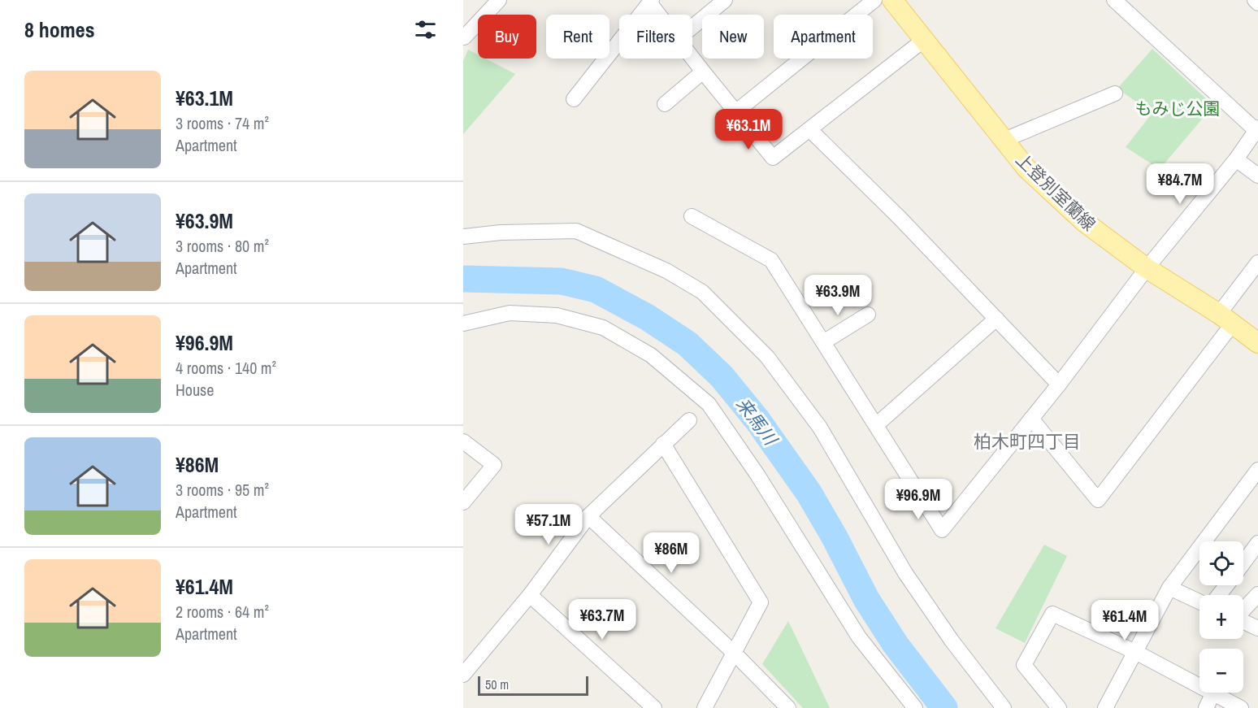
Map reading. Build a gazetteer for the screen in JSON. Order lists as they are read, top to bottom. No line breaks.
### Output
{"streets":{"main road":["上登別室蘭線"]},"districts":["柏木町四丁目"],"water":["来馬川"],"parks":["もみじ公園"],"scale_bar":"50 m","page":{"heading":"8 homes","chip":["Buy","Rent","Filters","New","Apartment"],"list":[{"name":"¥63.1M","note":"3 rooms · 74 m² · Apartment"},{"name":"¥63.9M","note":"3 rooms · 80 m² · Apartment"},{"name":"¥96.9M","note":"4 rooms · 140 m² · House"},{"name":"¥86M","note":"3 rooms · 95 m² · Apartment"},{"name":"¥61.4M","note":"2 rooms · 64 m² · Apartment"}],"price":["¥63.1M","¥84.7M","¥63.9M","¥96.9M","¥57.1M","¥86M","¥63.7M","¥61.4M"],"map_buttons":["+","−"],"scale":"50 m"}}
